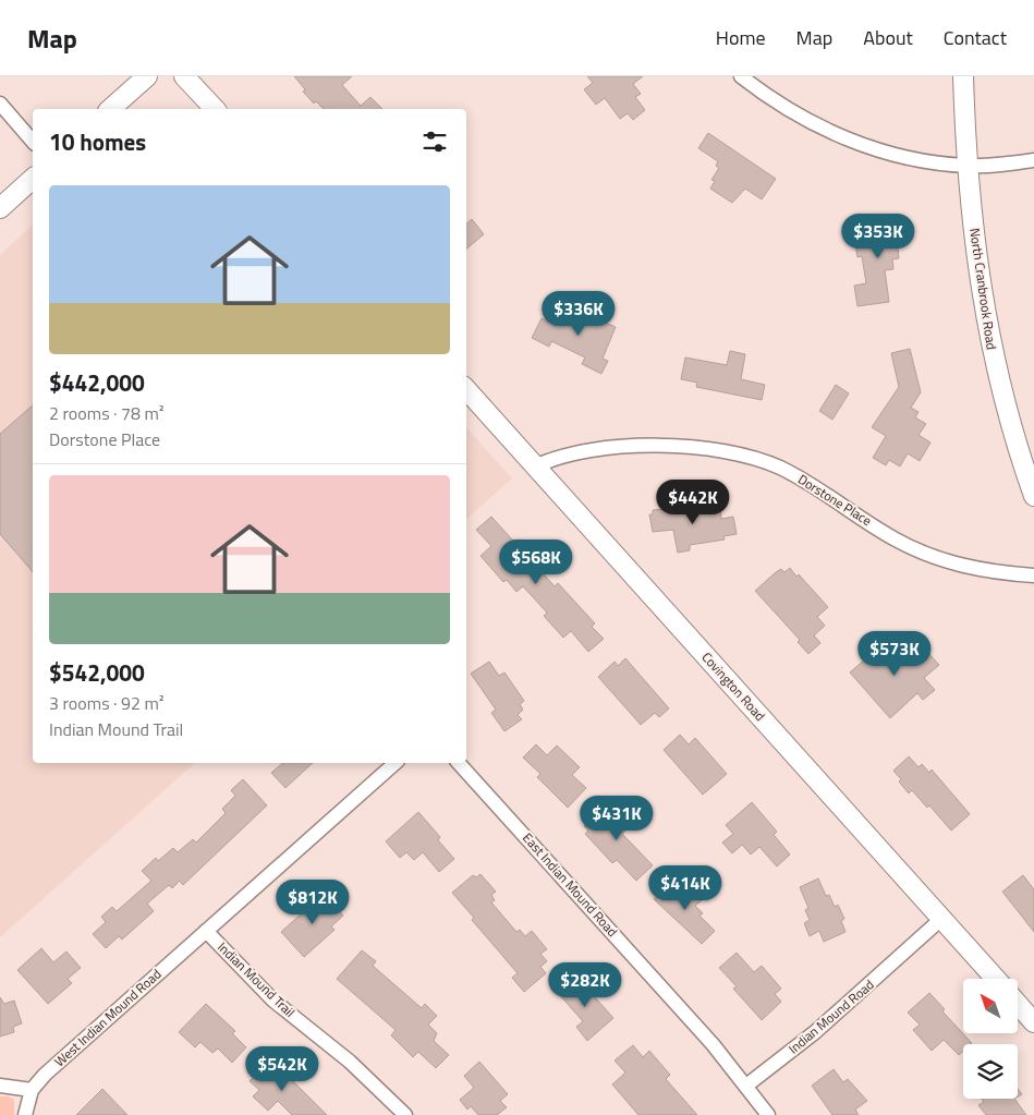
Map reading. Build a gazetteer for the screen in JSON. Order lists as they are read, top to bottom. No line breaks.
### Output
{"streets":{"street":["North Cranbrook Road","Dorstone Place","Covington Road","East Indian Mound Road","Indian Mound Trail","Indian Mound Road","West Indian Mound Road"]},"crossings":[["Dorstone Place","Covington Road"],["Covington Road","Indian Mound Road"],["East Indian Mound Road","Indian Mound Road"],["Indian Mound Trail","West Indian Mound Road"]],"north":"top left","page":{"header":"Map","nav":["Home","Map","About","Contact"],"heading":"10 homes","list":[{"name":"$442,000","note":"2 rooms · 78 m² · Dorstone Place"},{"name":"$542,000","note":"3 rooms · 92 m² · Indian Mound Trail"}],"price":["$353K","$336K","$442K","$568K","$573K","$431K","$414K","$812K","$282K","$542K"]}}
